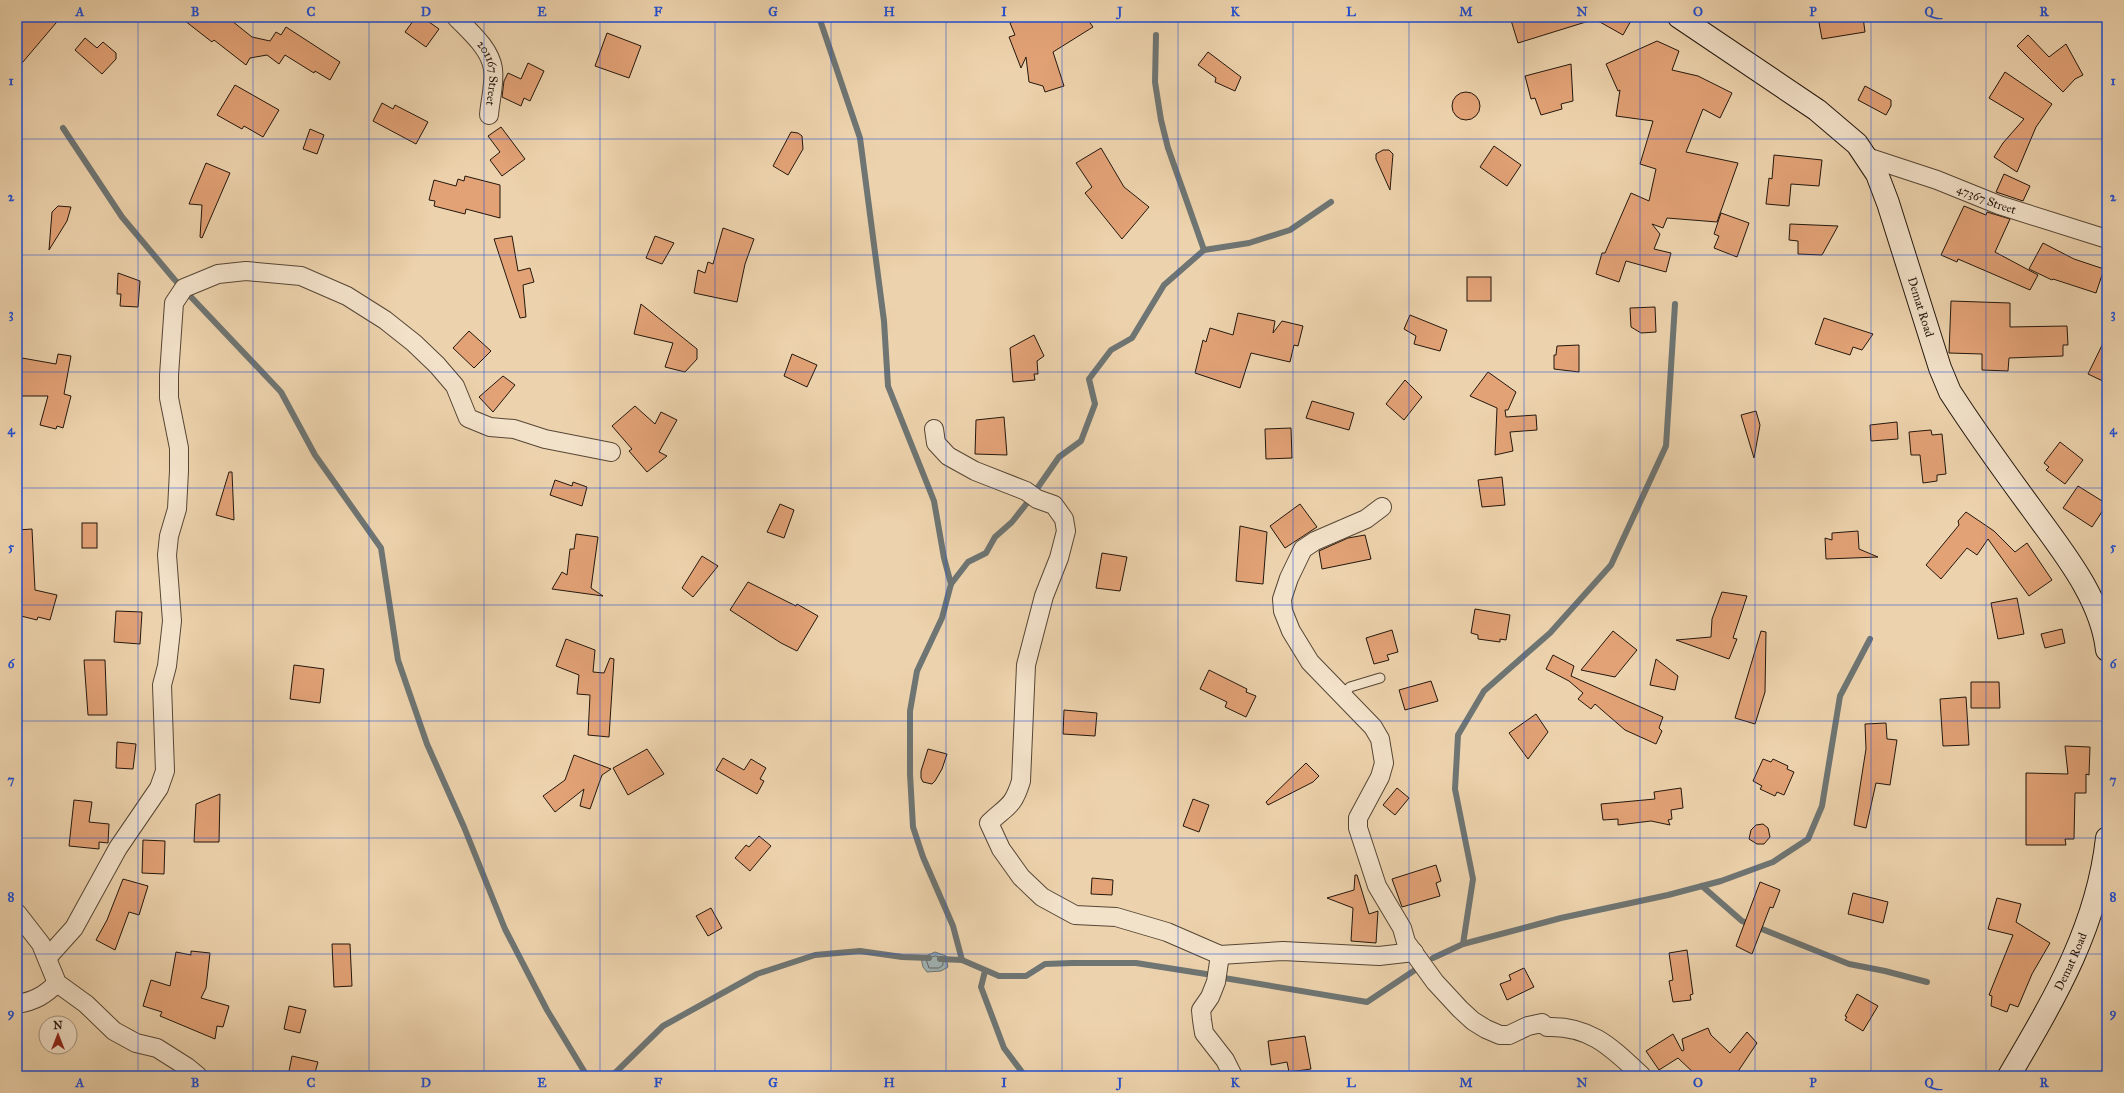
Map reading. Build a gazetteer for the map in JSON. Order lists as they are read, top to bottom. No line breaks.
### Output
{"streets":{"street":["201167 Street","47367 Street","Demat Road"]},"crossings":[["47367 Street","Demat Road"]],"north":"top","grid":{"columns":["A","B","C","D","E","F","G","H","I","J","K","L","M","N","O","P","Q","R"],"rows":["1","2","3","4","5","6","7","8","9"]}}
